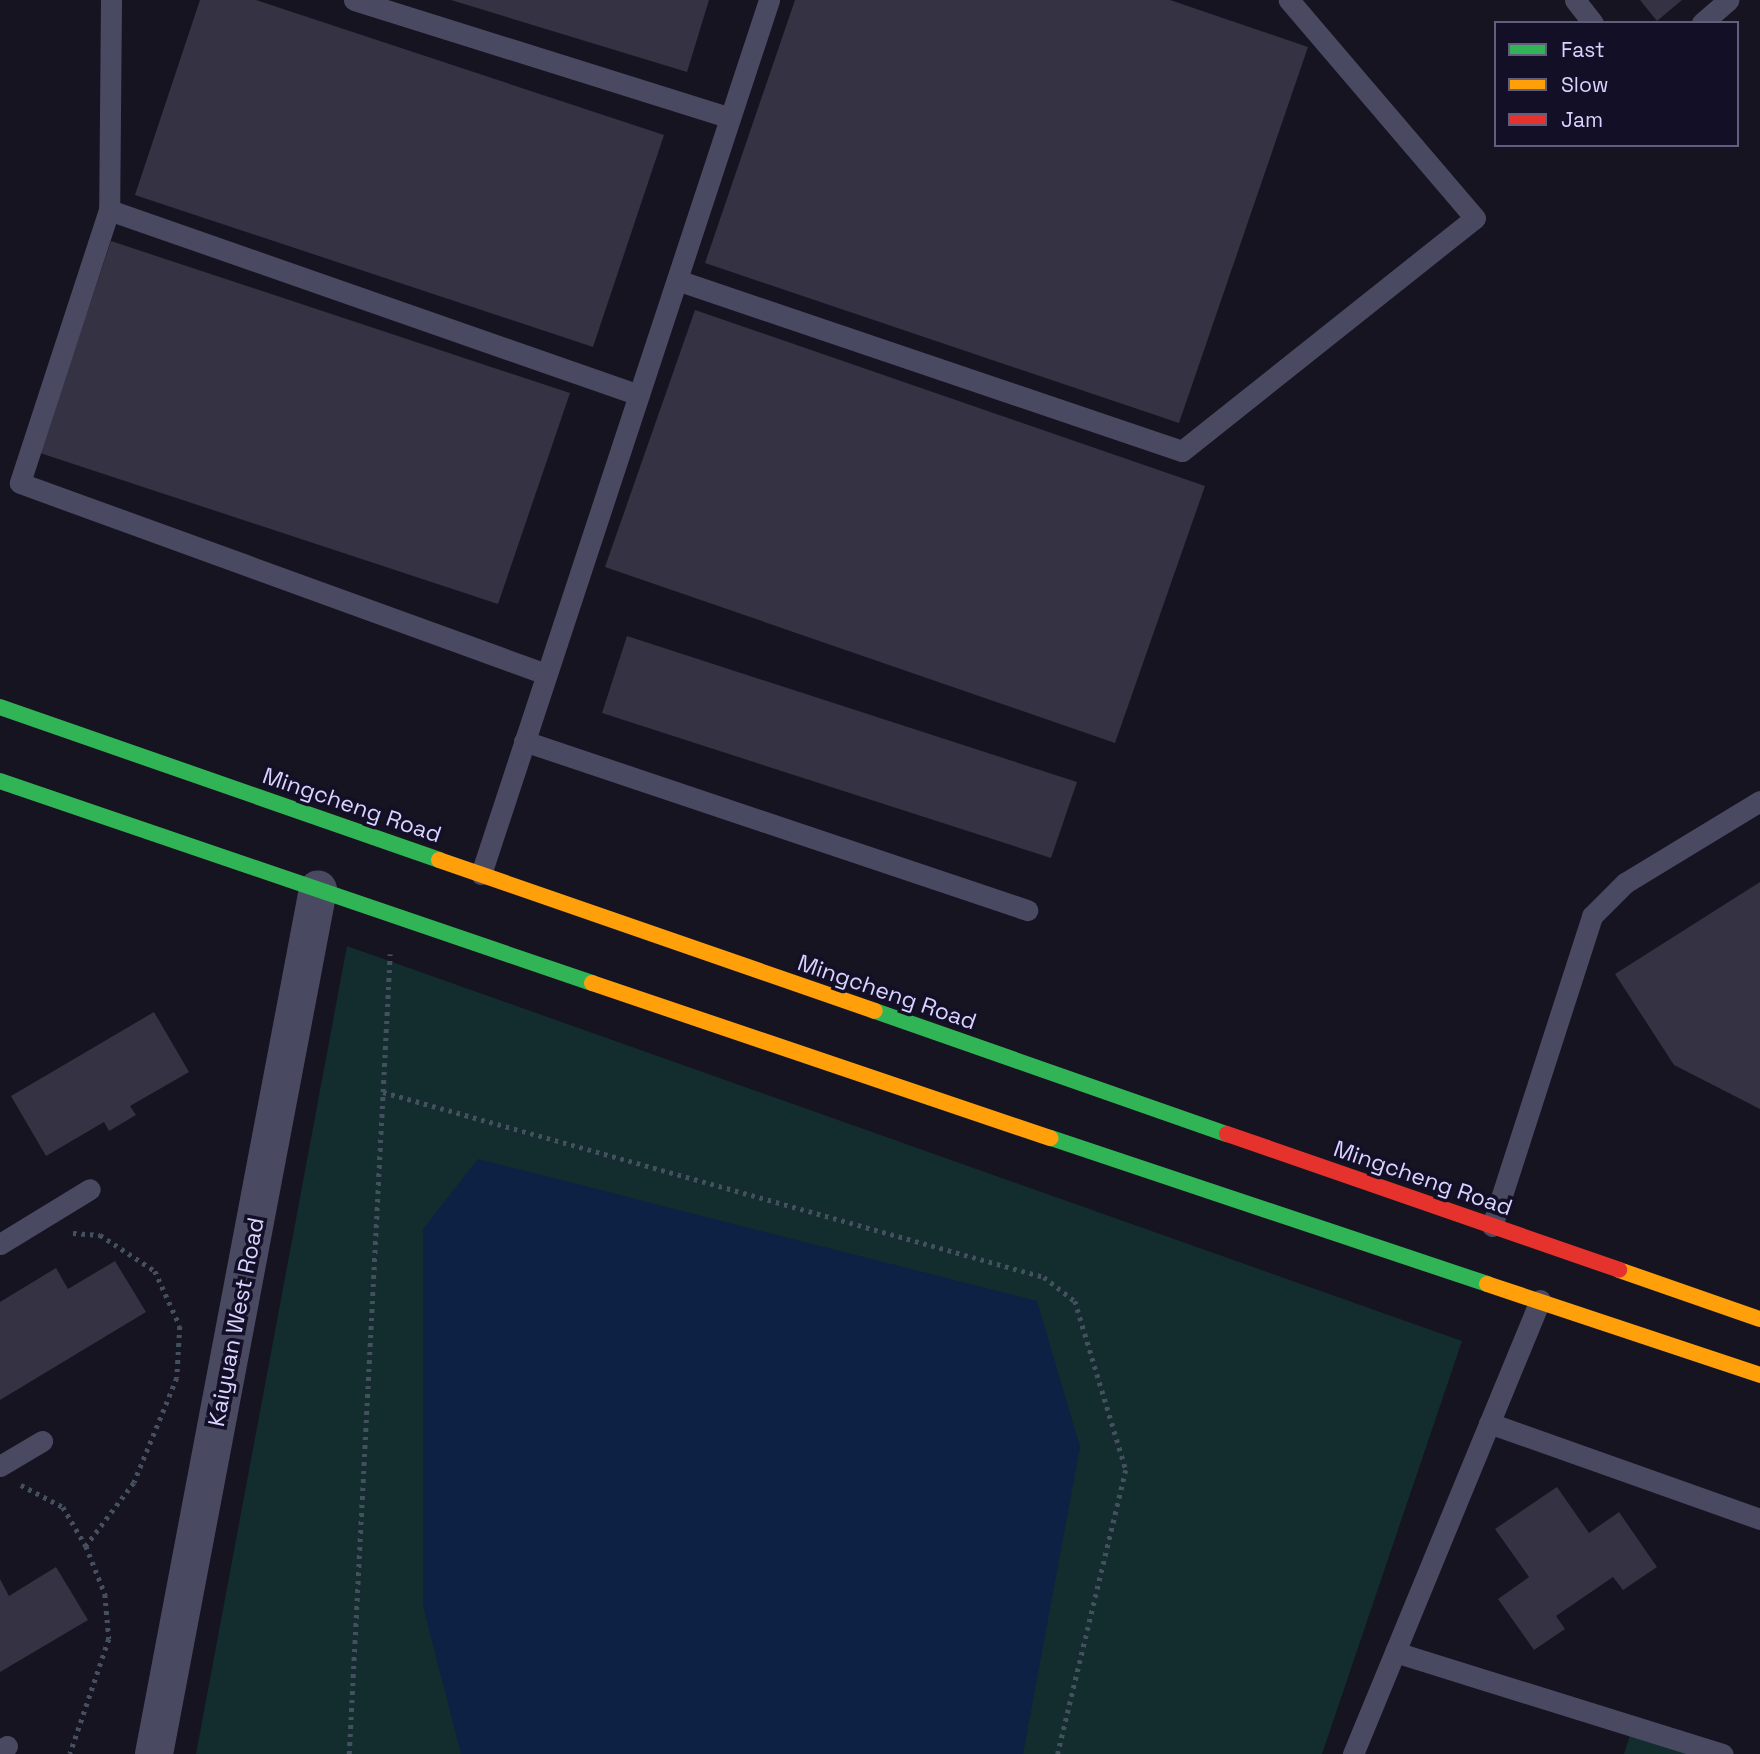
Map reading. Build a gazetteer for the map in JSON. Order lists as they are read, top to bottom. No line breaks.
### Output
{"streets":{"main road":["Mingcheng Road"],"street":["Kaiyuan West Road"]},"legend":["Fast","Slow","Jam"]}
